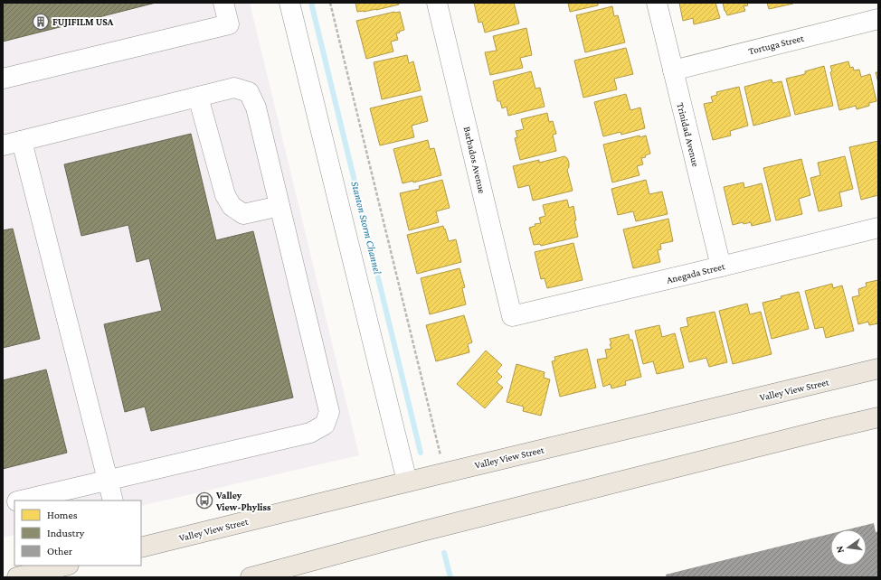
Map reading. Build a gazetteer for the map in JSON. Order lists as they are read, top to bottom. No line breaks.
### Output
{"streets":{"main road":["Valley View Street"],"street":["Tortuga Street","Trinidad Avenue","Barbados Avenue","Anegada Street"]},"crossings":[["Tortuga Street","Trinidad Avenue"],["Trinidad Avenue","Anegada Street"],["Barbados Avenue","Anegada Street"]],"water":["Stanton Storm Channel"],"places":{"building":["FUJIFILM USA"],"bus stop":["Valley View-Phyliss"]},"legend":["Homes","Industry","Other"],"north":"left"}
